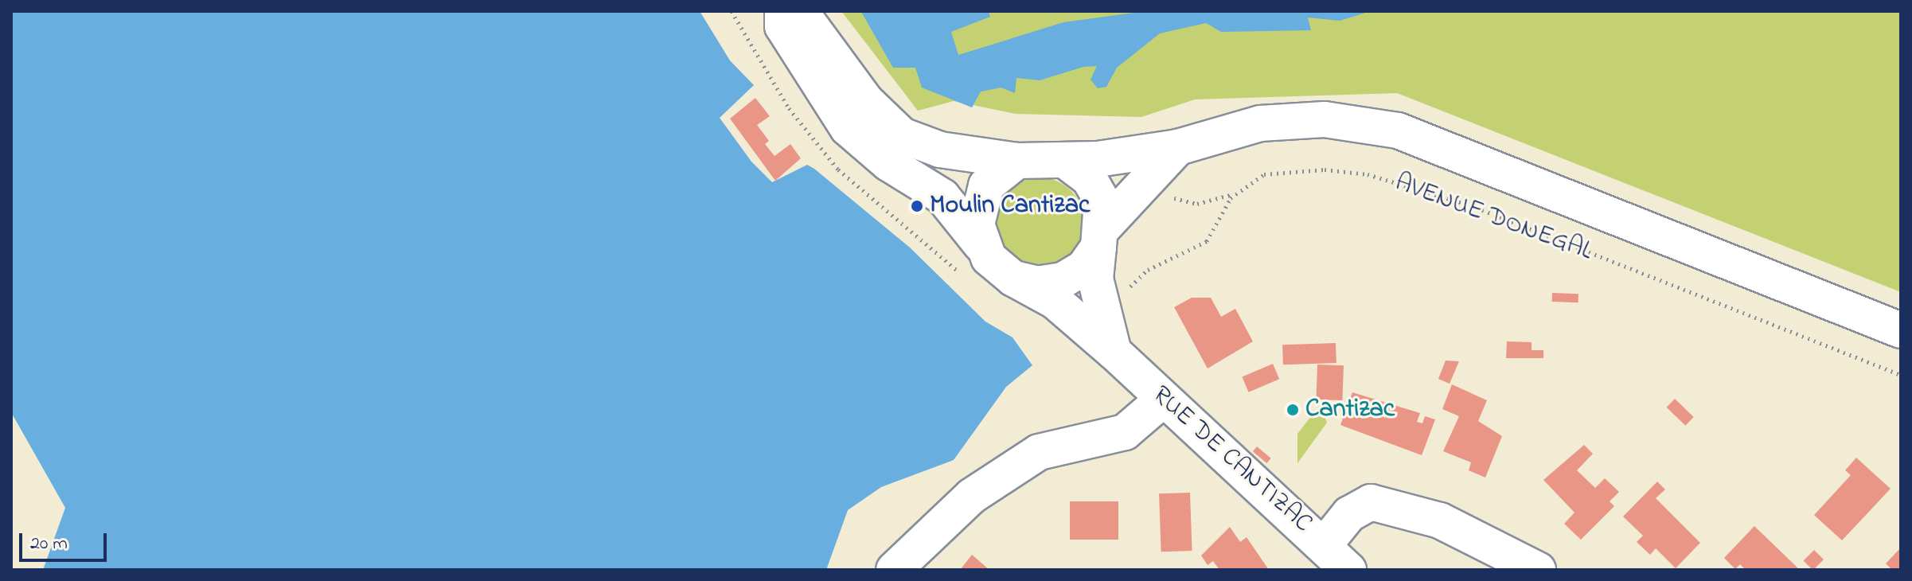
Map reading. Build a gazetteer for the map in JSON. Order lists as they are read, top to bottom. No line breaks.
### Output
{"streets":{"main road":["AVENUE DONEGAL","RUE DE CANTIZAC"]},"crossings":[["AVENUE DONEGAL","RUE DE CANTIZAC"]],"places":["Moulin Cantizac","Cantizac"],"scale_bar":"20 m"}
